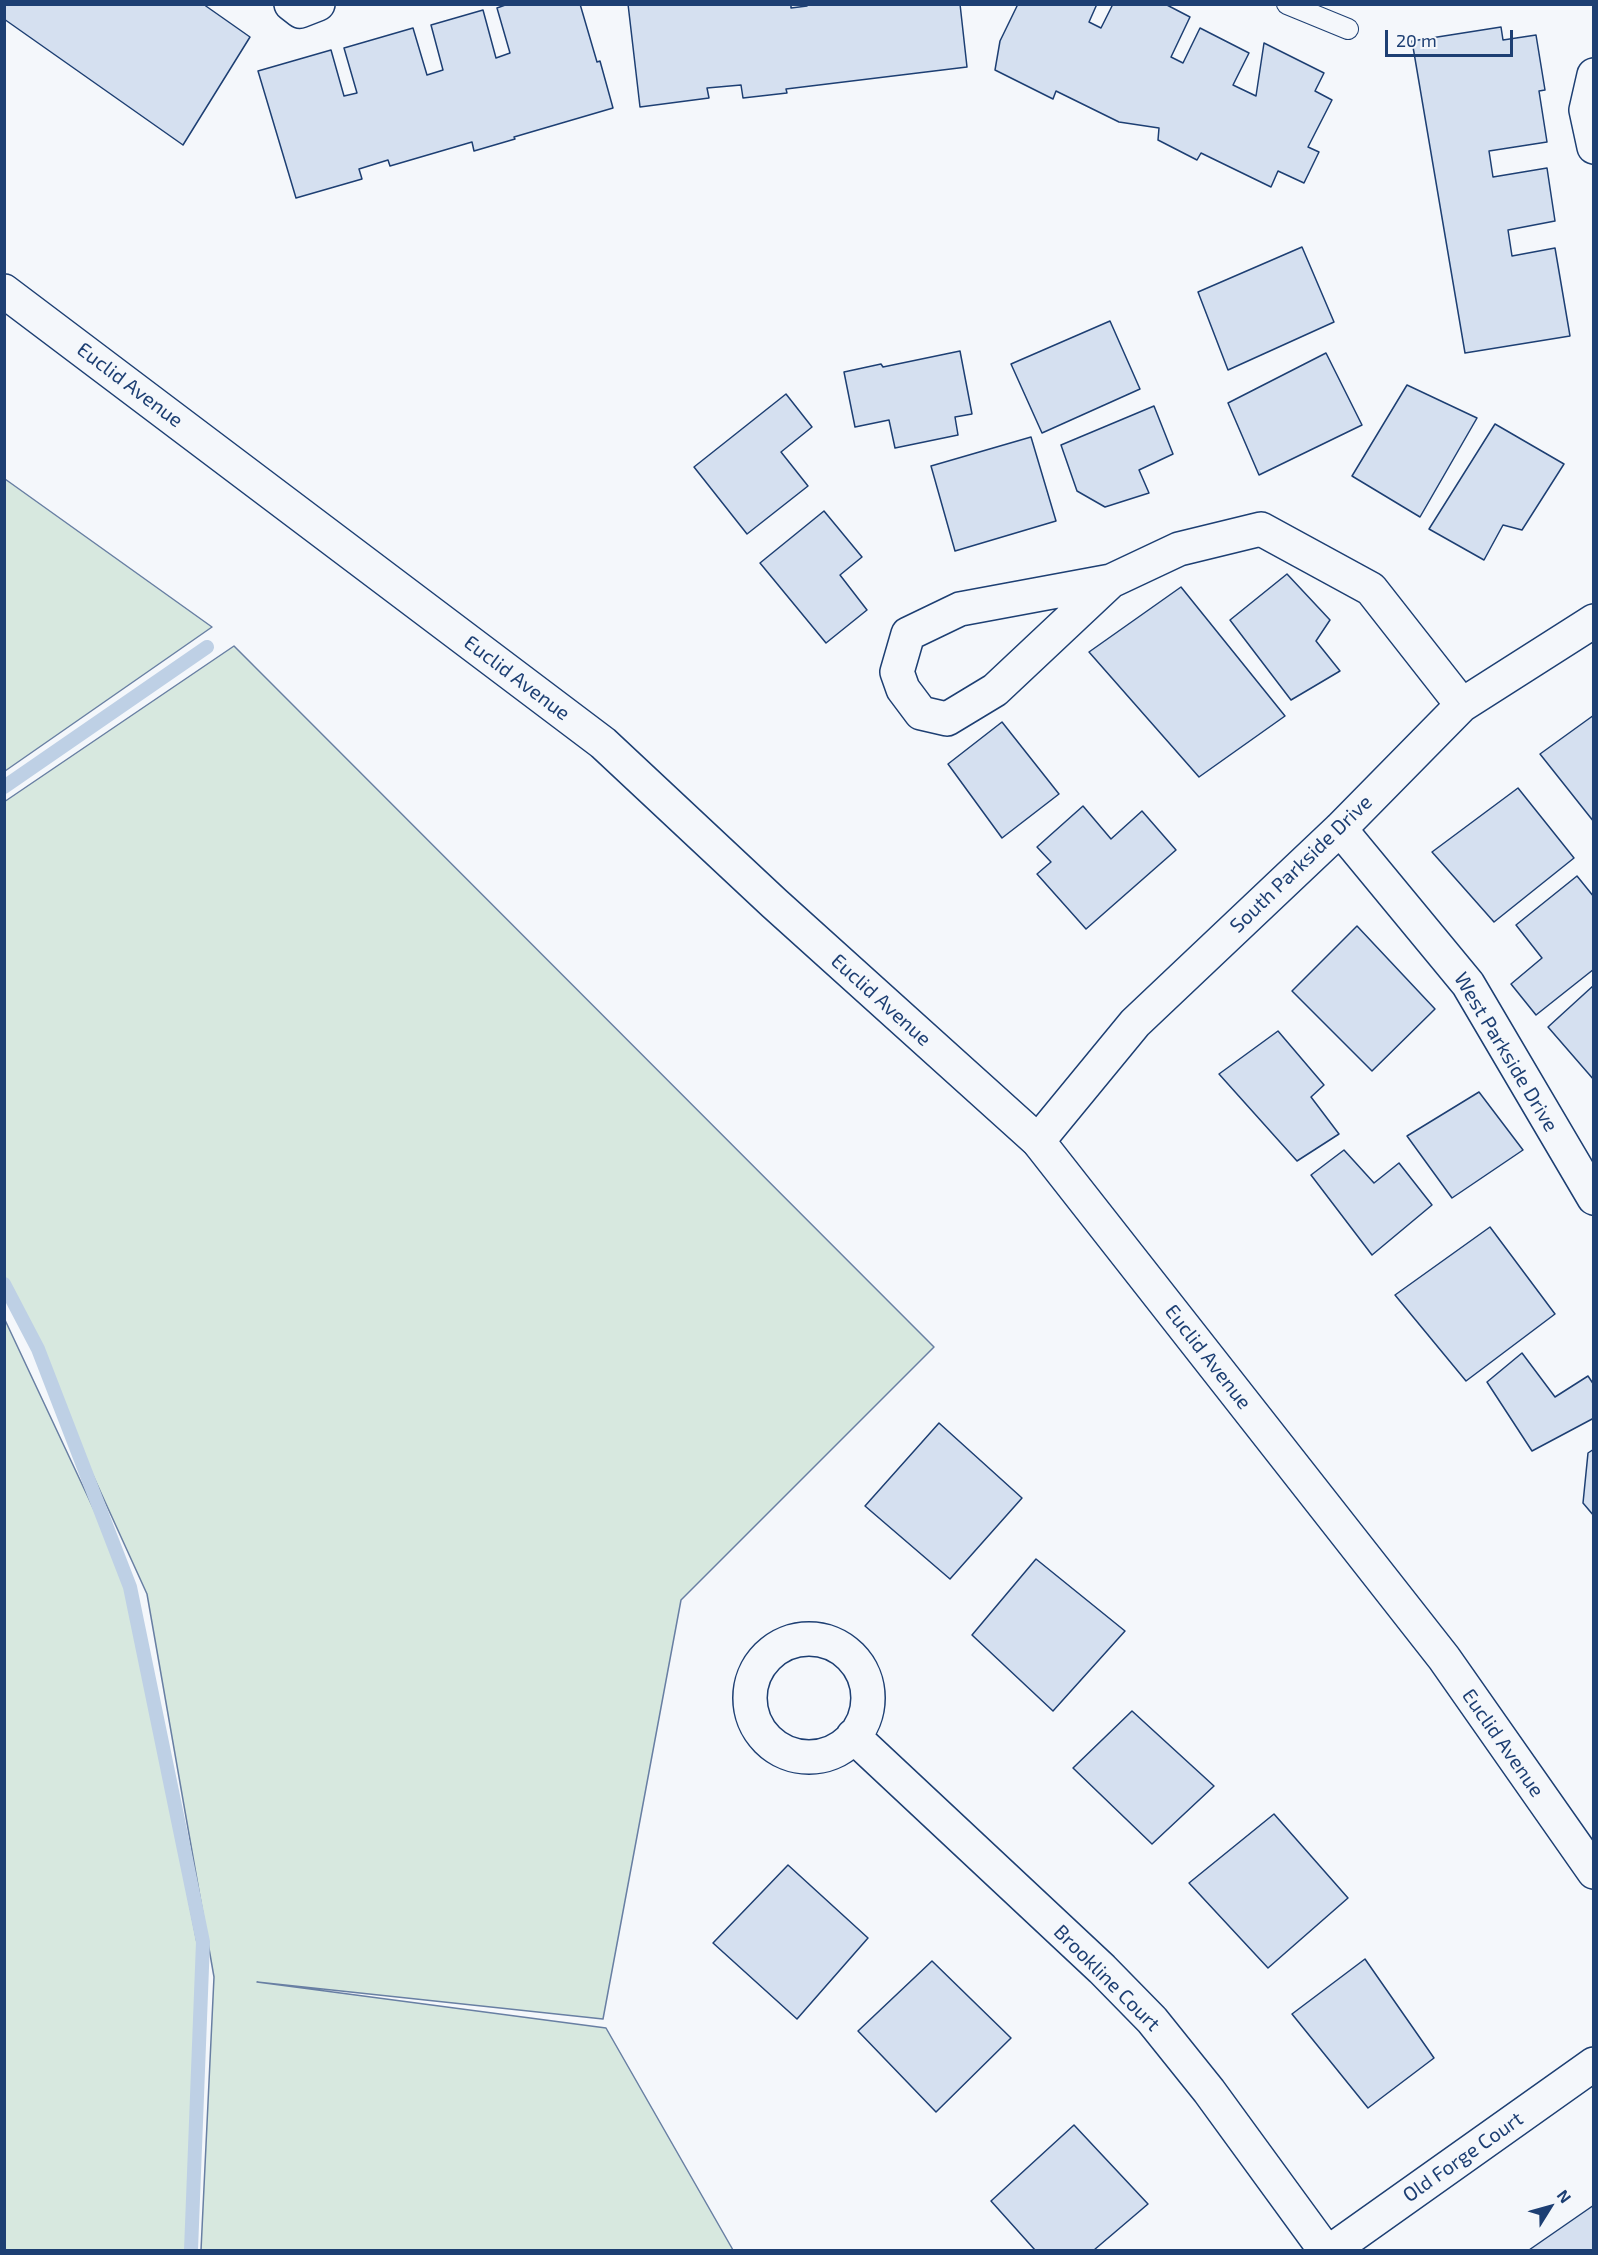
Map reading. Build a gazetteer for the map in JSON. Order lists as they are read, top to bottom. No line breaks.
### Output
{"streets":{"street":["Euclid Avenue","South Parkside Drive","West Parkside Drive","Brookline Court","Old Forge Court"]},"crossings":[["Euclid Avenue","South Parkside Drive"],["South Parkside Drive","West Parkside Drive"]],"scale_bar":"20 m","north":"top right"}
